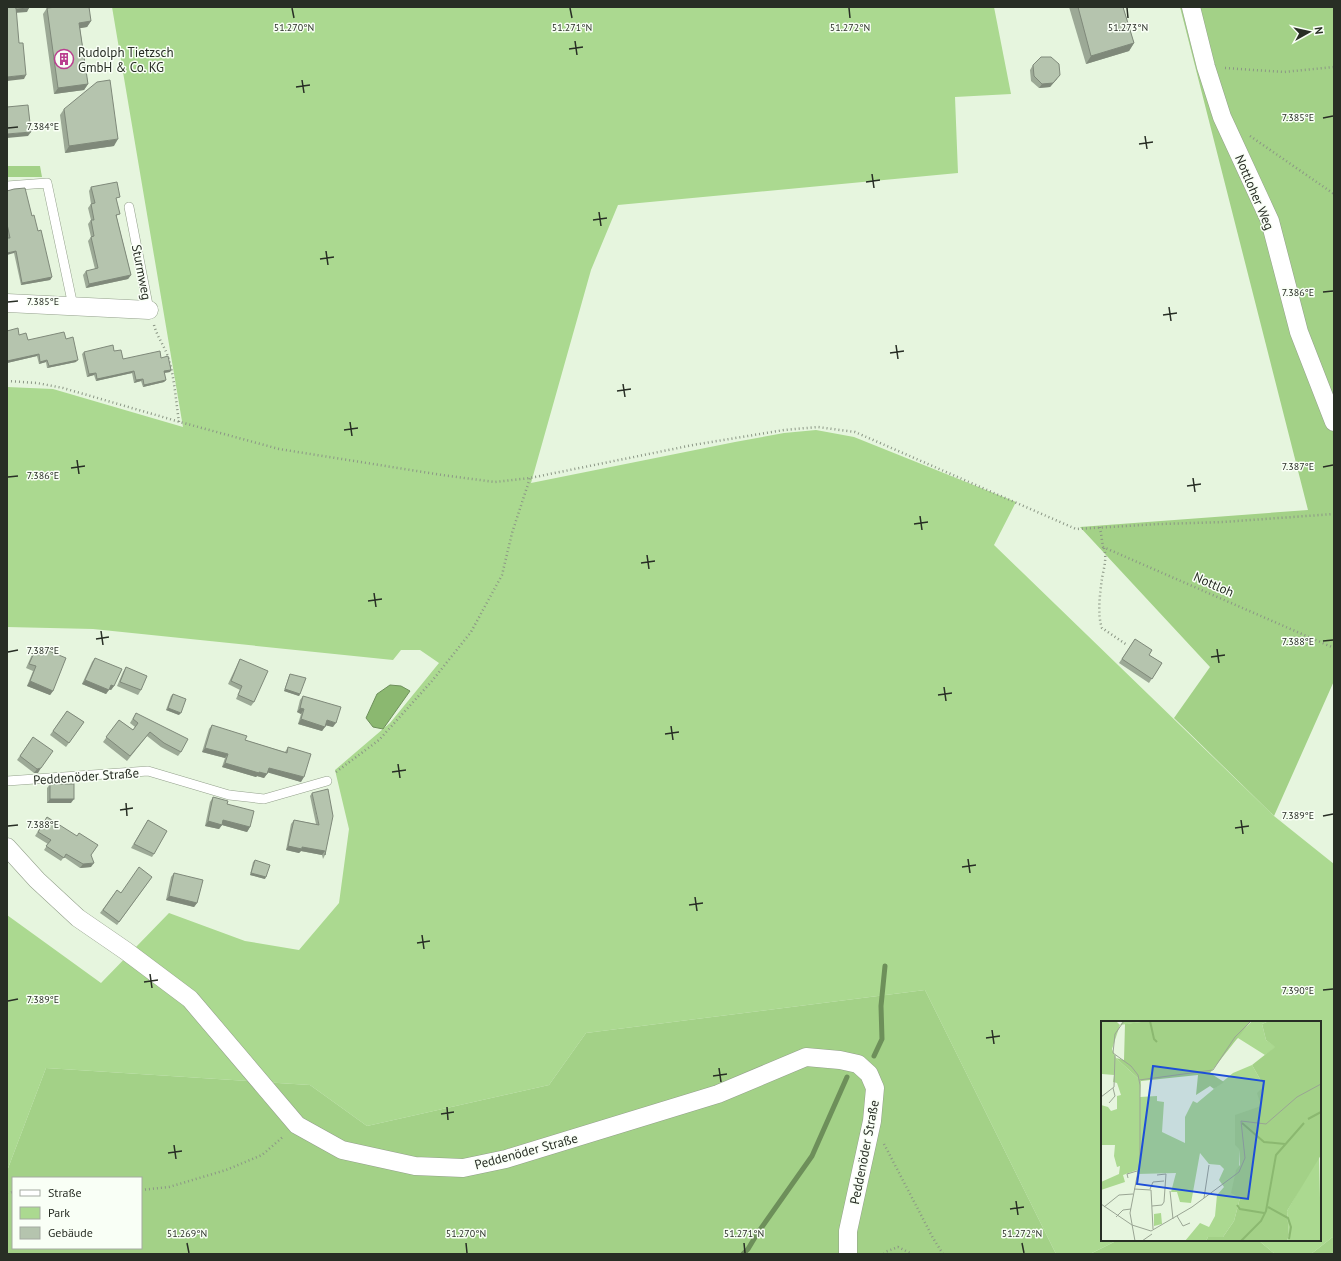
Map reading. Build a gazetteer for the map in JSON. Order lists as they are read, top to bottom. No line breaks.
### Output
{"streets":{"street":["Nottloher Weg","Sturmweg","Peddenöder Straße"],"path":["Nottloh"]},"places":{"building":["Rudolph Tietzsch GmbH & Co. KG"]},"legend":["Straße","Park","Gebäude"],"north":"right","coordinates":["51.270°N","51.271°N","51.272°N","51.273°N","7.385°E","7.384°E","7.386°E","7.387°E","7.388°E","7.389°E","7.390°E","51.269°N"]}
